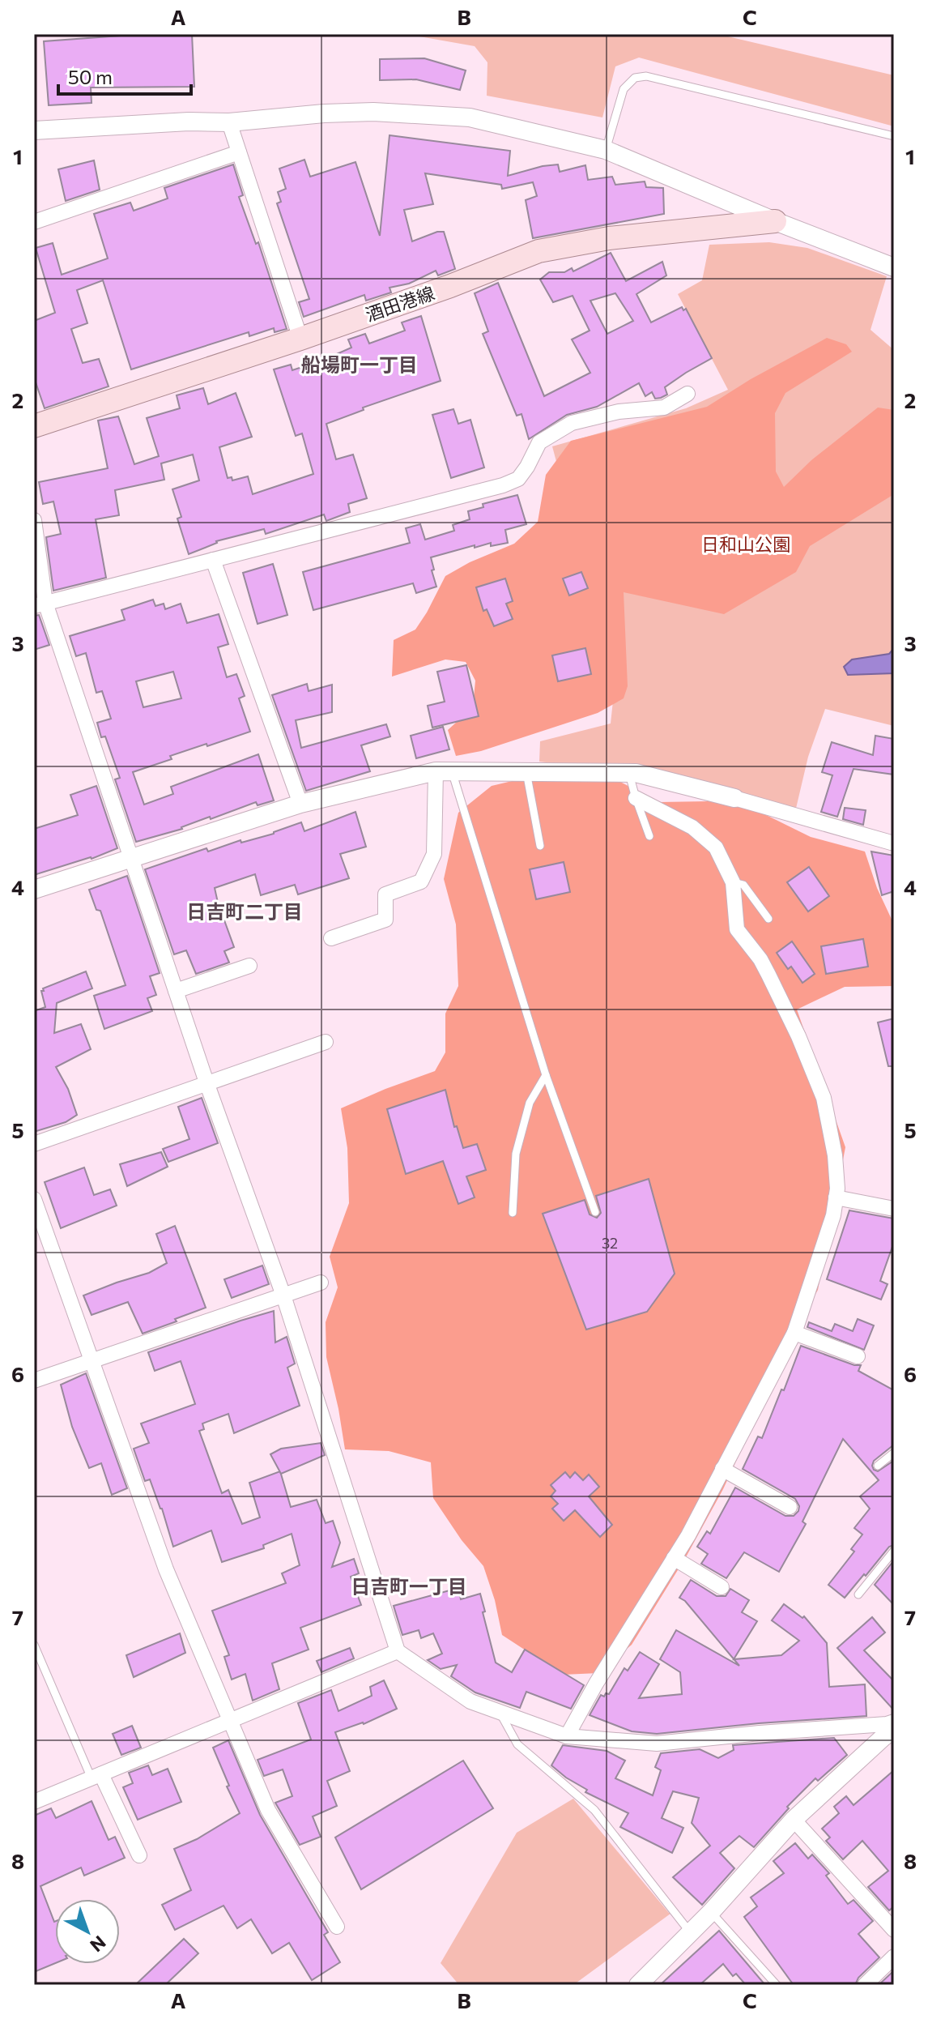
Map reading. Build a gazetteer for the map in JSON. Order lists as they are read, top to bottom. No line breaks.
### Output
{"streets":{"main road":["酒田港線"]},"districts":["船場町一丁目","日吉町二丁目","日吉町一丁目"],"parks":["日和山公園"],"house_numbers":["32"],"scale_bar":"50 m","north":"bottom right","grid":{"columns":["A","B","C"],"rows":["1","2","3","4","5","6","7","8"]}}
